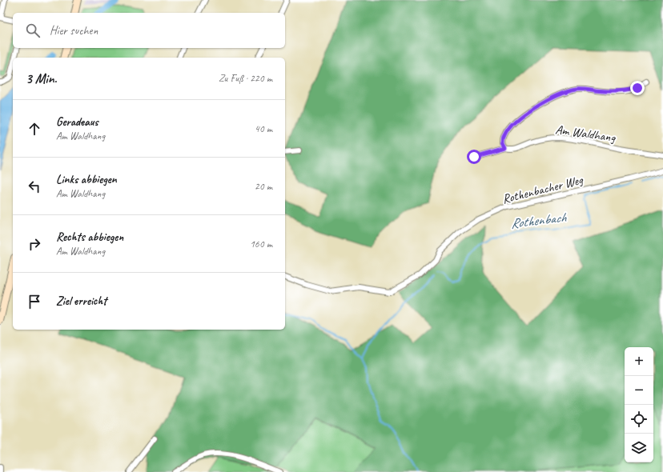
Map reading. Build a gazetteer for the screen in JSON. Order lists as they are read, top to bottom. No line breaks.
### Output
{"streets":{"street":["Am Waldhang","Rothenbacher Weg"]},"water":["Rothenbach"],"page":{"search":"Hier suchen","heading":["3 Min.","Zu Fuß · 220 m"],"list":[["Geradeaus","Am Waldhang","40 m"],["Links abbiegen","Am Waldhang","20 m"],["Rechts abbiegen","Am Waldhang","160 m"],"Ziel erreicht"],"map_buttons":["+","−"]}}
